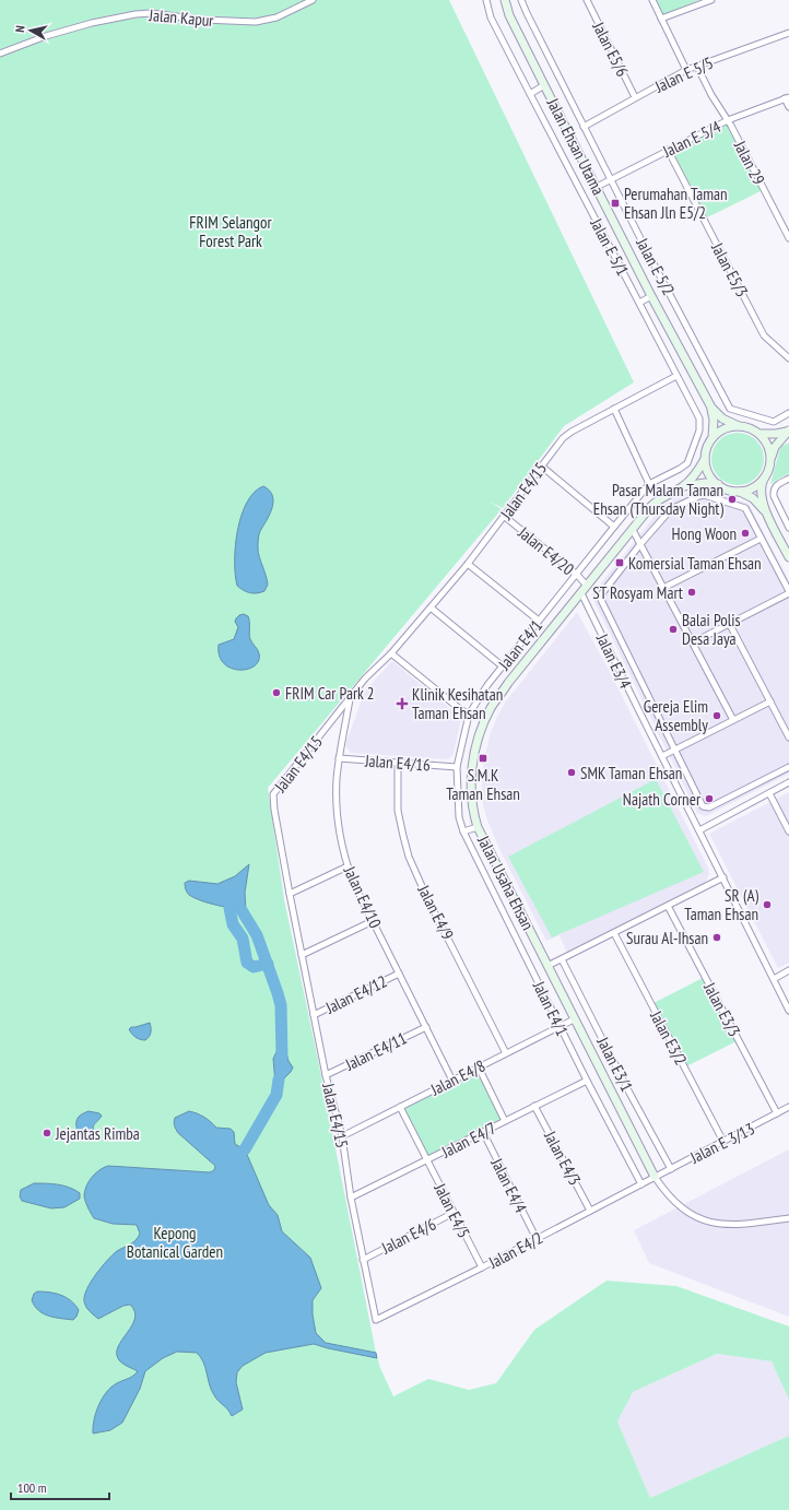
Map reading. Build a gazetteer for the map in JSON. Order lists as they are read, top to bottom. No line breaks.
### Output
{"streets":{"street":["Jalan Kapur","Jalan E5/6","Jalan E 5/5","Jalan E 5/4","Jalan Ehsan Utama","Jalan 29","Jalan E 5/1","Jalan E 5/2","Jalan E5/3","Jalan E4/15","Jalan E4/20","Jalan E4/1","Jalan E3/4","Jalan E4/16","Jalan Usaha Ehsan","Jalan E4/10","Jalan E4/9","Jalan E4/12","Jalan E3/3","Jalan E3/2","Jalan E4/11","Jalan E3/1","Jalan E4/8","Jalan E4/7","Jalan E 3/13","Jalan E4/3","Jalan E4/4","Jalan E4/5","Jalan E4/6","Jalan E4/2"]},"crossings":[["Jalan E5/6","Jalan E 5/5"],["Jalan E 5/5","Jalan 29"],["Jalan E 5/5","Jalan E 5/2"],["Jalan E 5/4","Jalan Ehsan Utama"],["Jalan E 5/4","Jalan 29"],["Jalan E 5/4","Jalan E 5/2"],["Jalan E 5/4","Jalan E5/3"],["Jalan Ehsan Utama","Jalan Usaha Ehsan"],["Jalan E 5/1","Jalan E4/15"],["Jalan E 5/1","Jalan E4/1"],["Jalan E4/15","Jalan E4/20"],["Jalan E4/15","Jalan E4/10"],["Jalan E4/15","Jalan E4/12"],["Jalan E4/15","Jalan E4/11"],["Jalan E4/15","Jalan E4/8"],["Jalan E4/15","Jalan E4/7"],["Jalan E4/15","Jalan E4/6"],["Jalan E4/15","Jalan E4/2"],["Jalan E4/20","Jalan E4/1"],["Jalan E4/20","Jalan Usaha Ehsan"],["Jalan E4/1","Jalan E4/16"],["Jalan E4/1","Jalan E4/8"],["Jalan E4/1","Jalan E4/7"],["Jalan E4/1","Jalan E4/2"],["Jalan E3/4","Jalan Usaha Ehsan"],["Jalan E4/16","Jalan E4/10"],["Jalan E4/16","Jalan E4/9"],["Jalan Usaha Ehsan","Jalan E4/8"],["Jalan Usaha Ehsan","Jalan E 3/13"],["Jalan Usaha Ehsan","Jalan E4/2"],["Jalan E4/10","Jalan E4/12"],["Jalan E4/10","Jalan E4/11"],["Jalan E4/10","Jalan E4/8"],["Jalan E4/9","Jalan E4/8"],["Jalan E3/3","Jalan E 3/13"],["Jalan E3/2","Jalan E 3/13"],["Jalan E3/1","Jalan E 3/13"],["Jalan E4/8","Jalan E4/5"],["Jalan E4/7","Jalan E4/3"],["Jalan E4/7","Jalan E4/4"],["Jalan E4/7","Jalan E4/5"],["Jalan E 3/13","Jalan E4/2"],["Jalan E4/3","Jalan E4/2"],["Jalan E4/4","Jalan E4/2"],["Jalan E4/5","Jalan E4/6"],["Jalan E4/5","Jalan E4/2"]],"parks":["FRIM Selangor Forest Park","Kepong Botanical Garden"],"places":{"transit":["Perumahan Taman Ehsan Jln E5/2","Komersial Taman Ehsan","S.M.K Taman Ehsan"],"other":["Pasar Malam Taman Ehsan (Thursday Night)","Hong Woon","ST Rosyam Mart","Balai Polis Desa Jaya","FRIM Car Park 2","Gereja Elim Assembly","SMK Taman Ehsan","Najath Corner","SR (A) Taman Ehsan","Surau Al-Ihsan","Jejantas Rimba"],"health":["Klinik Kesihatan Taman Ehsan"]},"scale_bar":"100 m","north":"left"}
